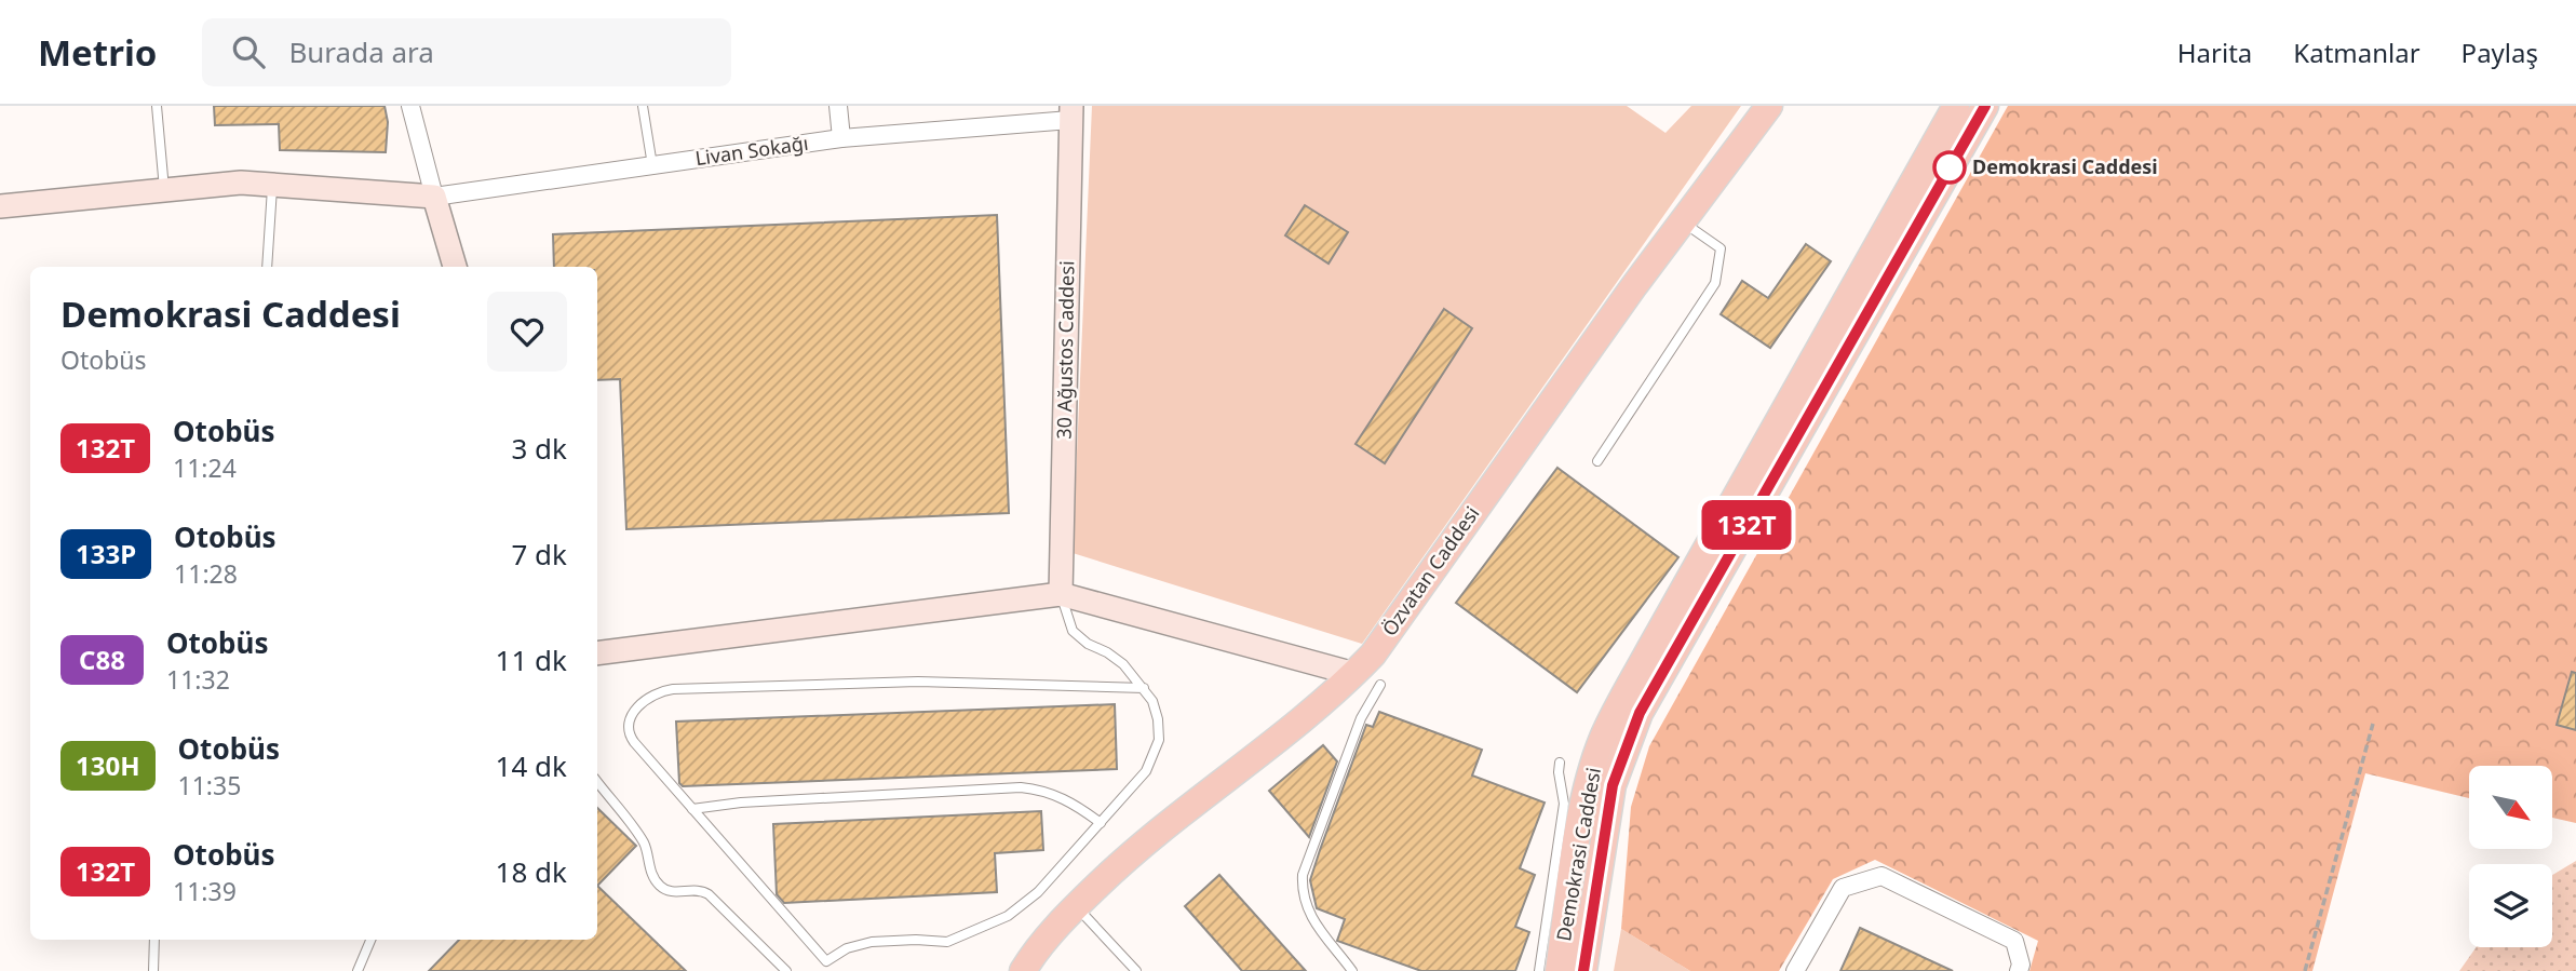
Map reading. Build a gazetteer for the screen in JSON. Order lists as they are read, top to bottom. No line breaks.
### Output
{"streets":{"main road":["Özvatan Caddesi","Demokrasi Caddesi"],"street":["Livan Sokağı","30 Ağustos Caddesi"]},"crossings":[["Livan Sokağı","30 Ağustos Caddesi"]],"places":["Demokrasi Caddesi"],"lines":["bus line 132T"],"north":"bottom right","page":{"header":"Metrio","search":"Burada ara","nav":["Harita","Katmanlar","Paylaş"],"on_map":"132T","heading":["Demokrasi Caddesi","Otobüs"],"list":[{"mark":"132T","name":"Otobüs","note":"11:24","value":"3 dk"},{"mark":"133P","name":"Otobüs","note":"11:28","value":"7 dk"},{"mark":"C88","name":"Otobüs","note":"11:32","value":"11 dk"},{"mark":"130H","name":"Otobüs","note":"11:35","value":"14 dk"},{"mark":"132T","name":"Otobüs","note":"11:39","value":"18 dk"}]}}
